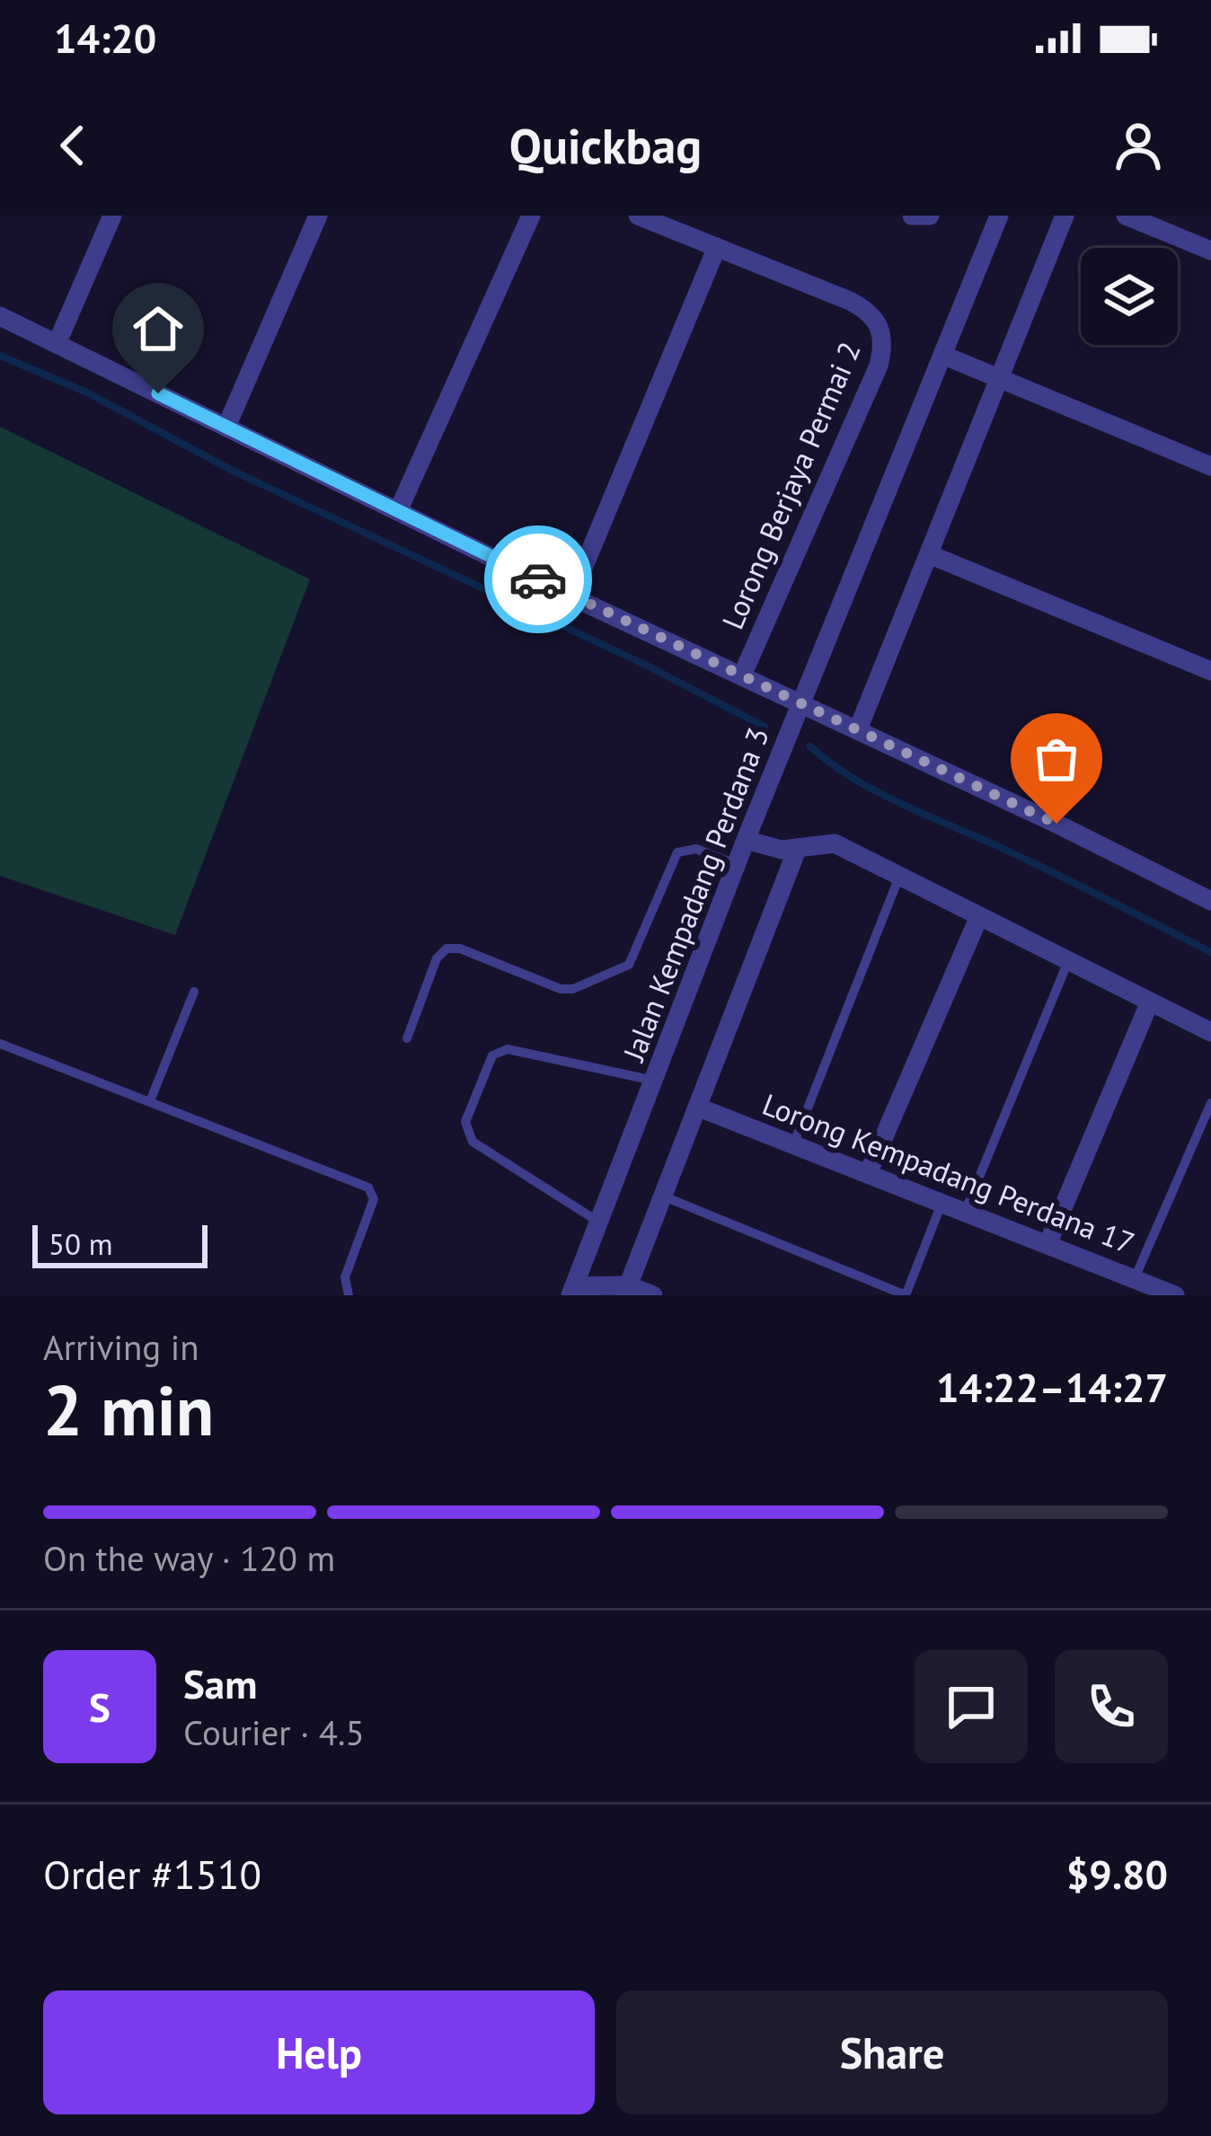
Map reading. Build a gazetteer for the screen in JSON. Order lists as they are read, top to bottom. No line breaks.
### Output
{"streets":{"street":["Lorong Berjaya Permai 2","Jalan Kempadang Perdana 3","Lorong Kempadang Perdana 17"]},"crossings":[["Lorong Berjaya Permai 2","Jalan Kempadang Perdana 3"]],"scale_bar":"50 m","page":{"status":"14:20","header":"Quickbag","scale":"50 m","heading":["2 min","Arriving in","14:22–14:27"],"panel":["Sam","Courier · 4.5","Order #1510","$9.80"],"bar":"On the way · 120 m","round":"S","buttons":["Help","Share"]}}
